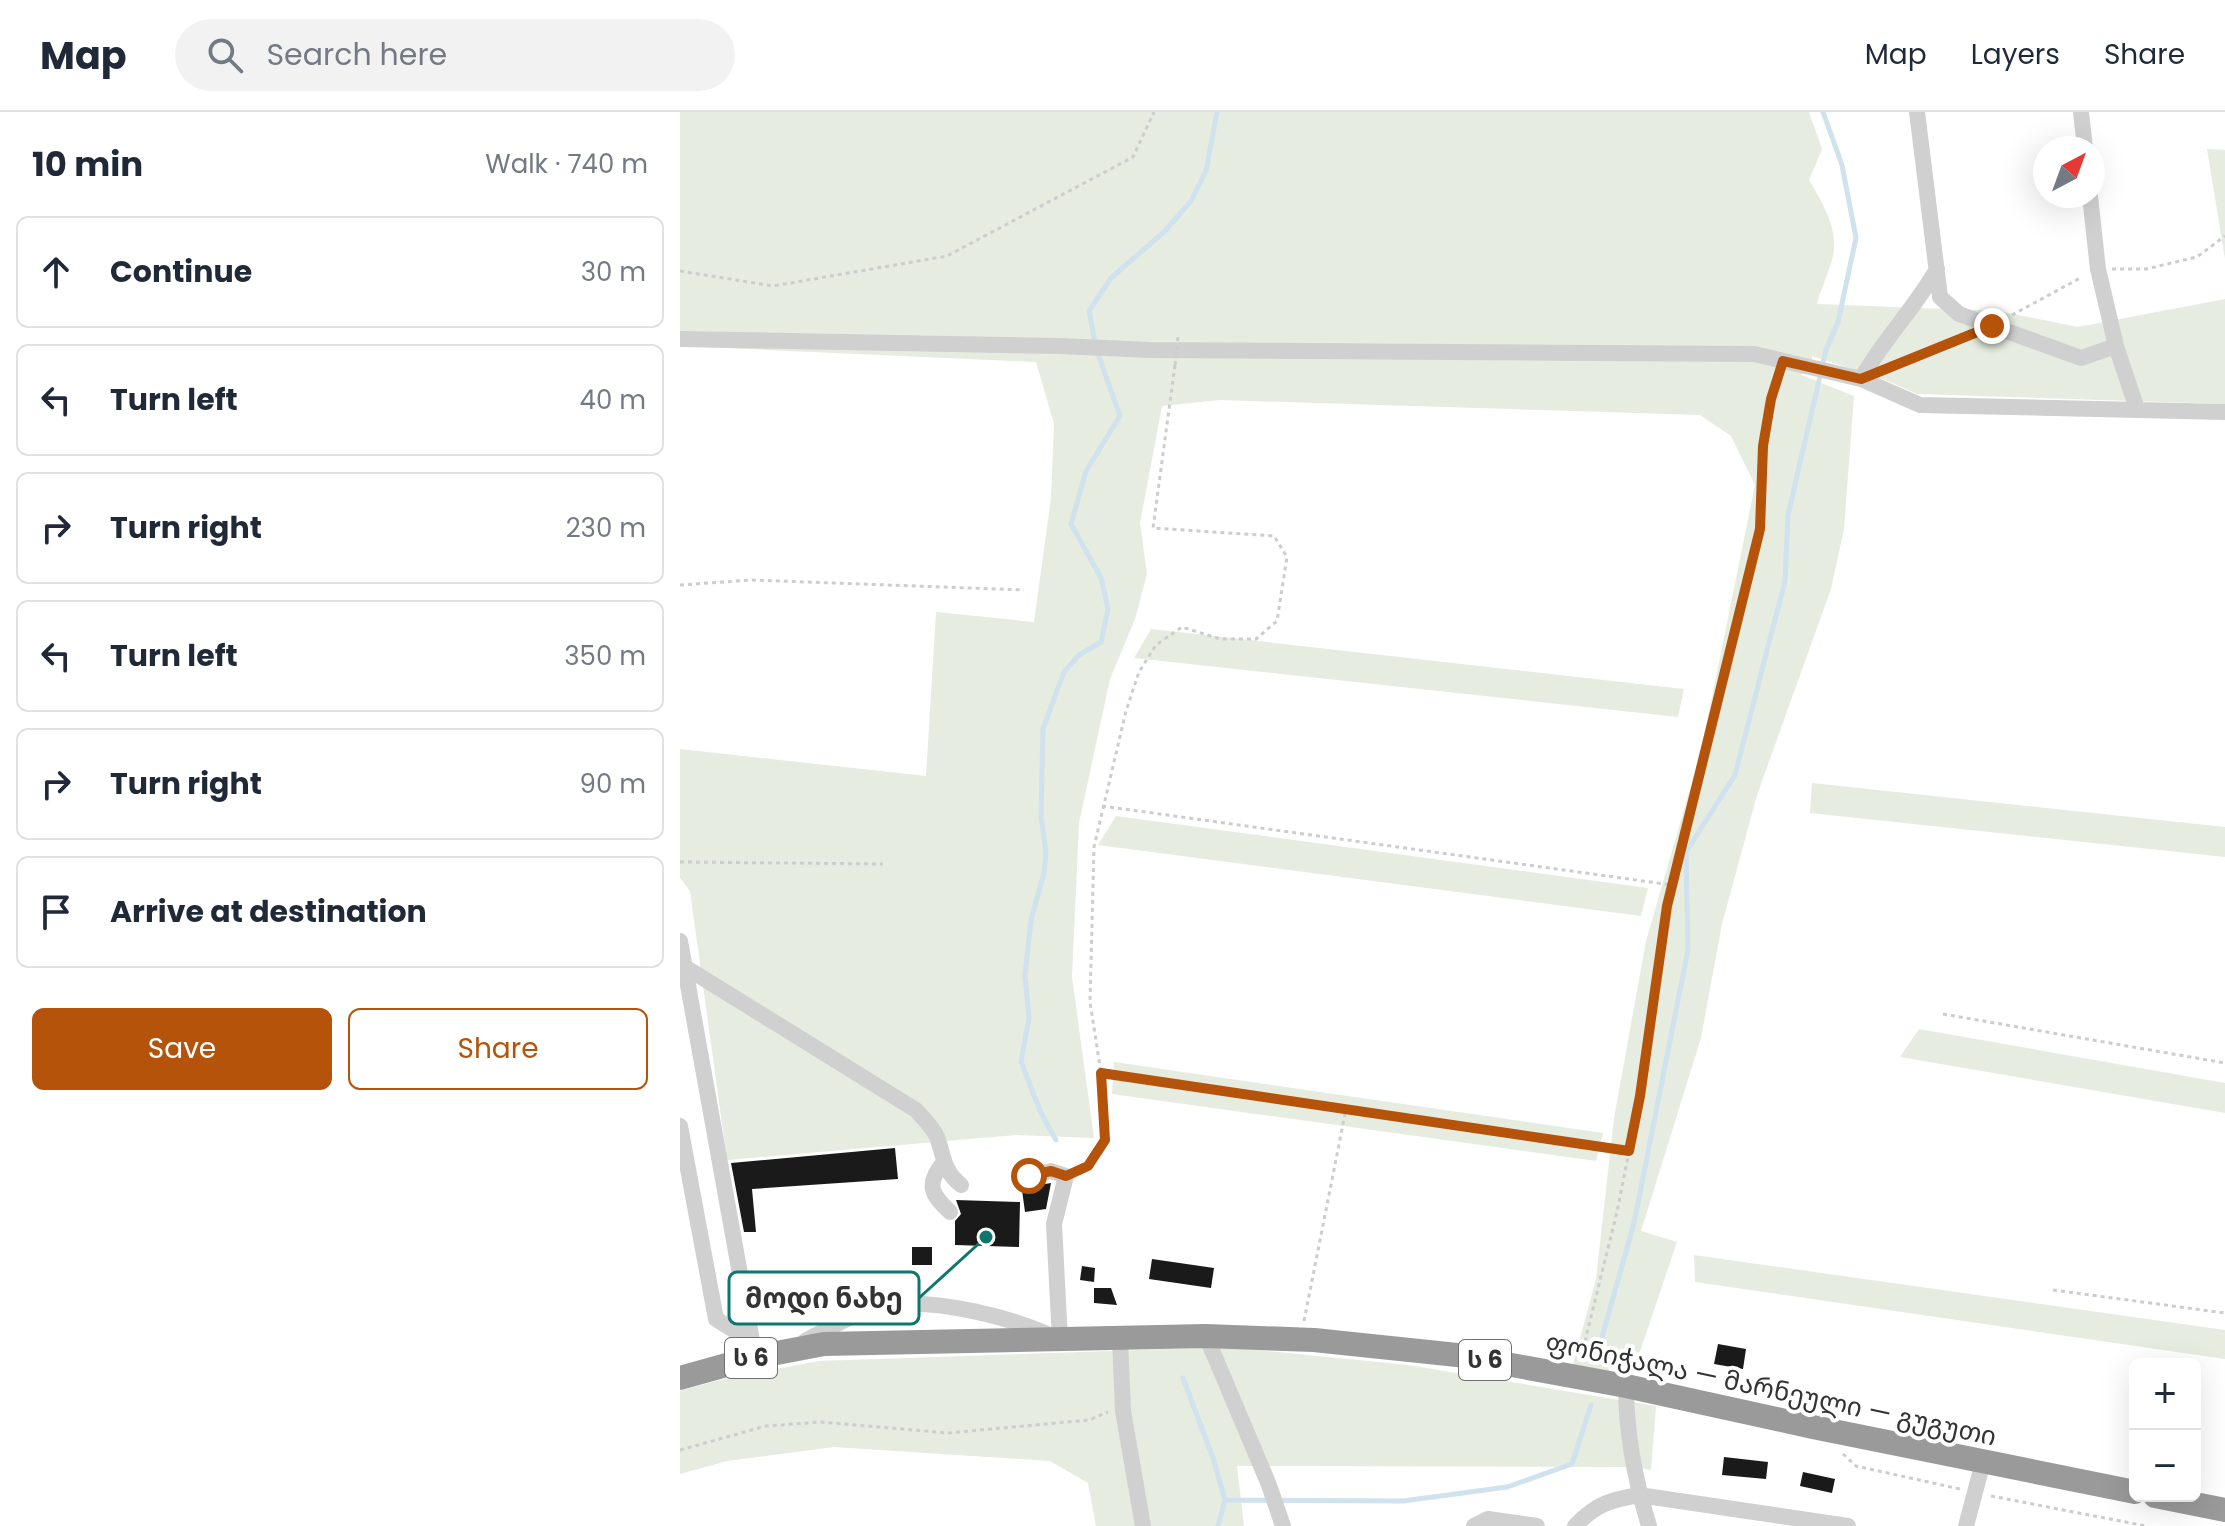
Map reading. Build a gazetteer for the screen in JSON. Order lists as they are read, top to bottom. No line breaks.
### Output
{"streets":{"highway":["ს 6","ფონიჭალა — მარნეული — გუგუთი"]},"places":["მოდი ნახე"],"north":"top right","page":{"header":"Map","search":"Search here","nav":["Map","Layers","Share"],"heading":["10 min","Walk · 740 m"],"list":[["Continue","30 m"],["Turn left","40 m"],["Turn right","230 m"],["Turn left","350 m"],["Turn right","90 m"],"Arrive at destination"],"buttons":["Save","Share"],"map_buttons":["+","−"]}}
